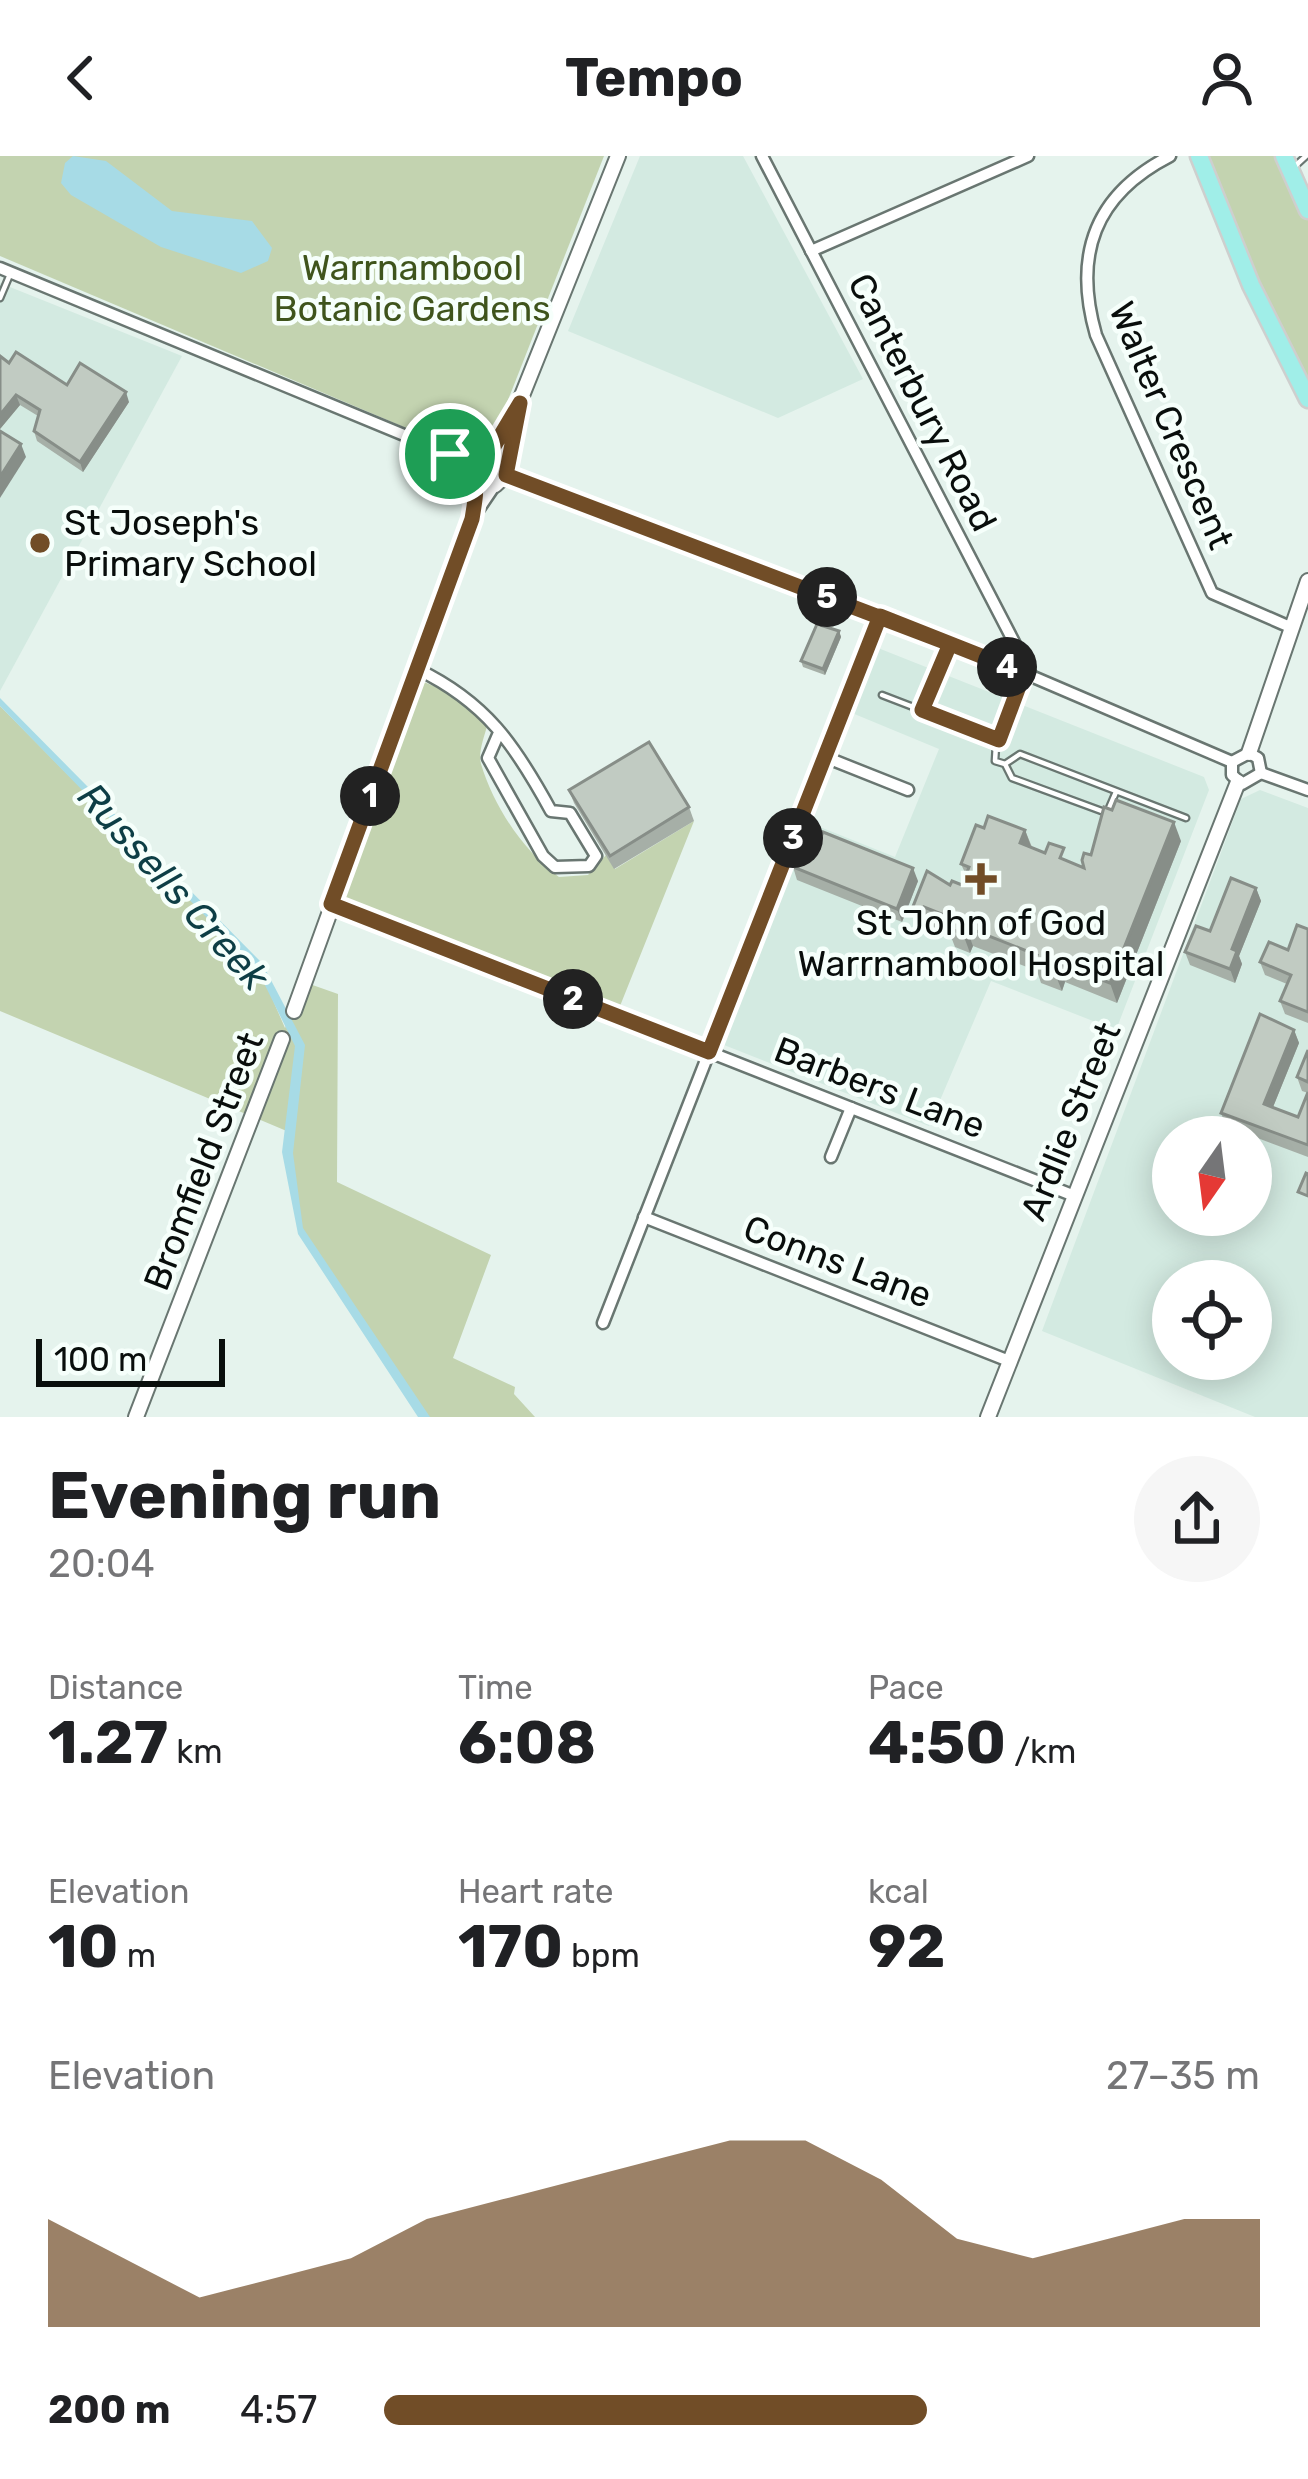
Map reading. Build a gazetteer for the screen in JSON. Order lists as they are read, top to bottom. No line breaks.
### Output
{"streets":{"street":["Canterbury Road","Walter Crescent","Barbers Lane","Ardlie Street","Bromfield Street","Conns Lane"]},"crossings":[["Barbers Lane","Ardlie Street"],["Barbers Lane","Bromfield Street"],["Ardlie Street","Conns Lane"]],"water":["Russells Creek"],"parks":["Warrnambool Botanic Gardens"],"places":{"other":["St Joseph's Primary School"],"health":["St John of God Warrnambool Hospital"]},"scale_bar":"100 m","north":"bottom","page":{"header":"Tempo","pins":["5","4","1","3","2"],"scale":"100 m","heading":["Evening run","20:04"],"stats":[["Distance","1.27 km"],["Time","6:08"],["Pace","4:50 /km"],["Elevation","10 m"],["Heart rate","170 bpm"],["kcal","92"]],"chart":["Elevation","27–35 m"],"list":[{"name":"200 m","note":"4:57"}]}}
